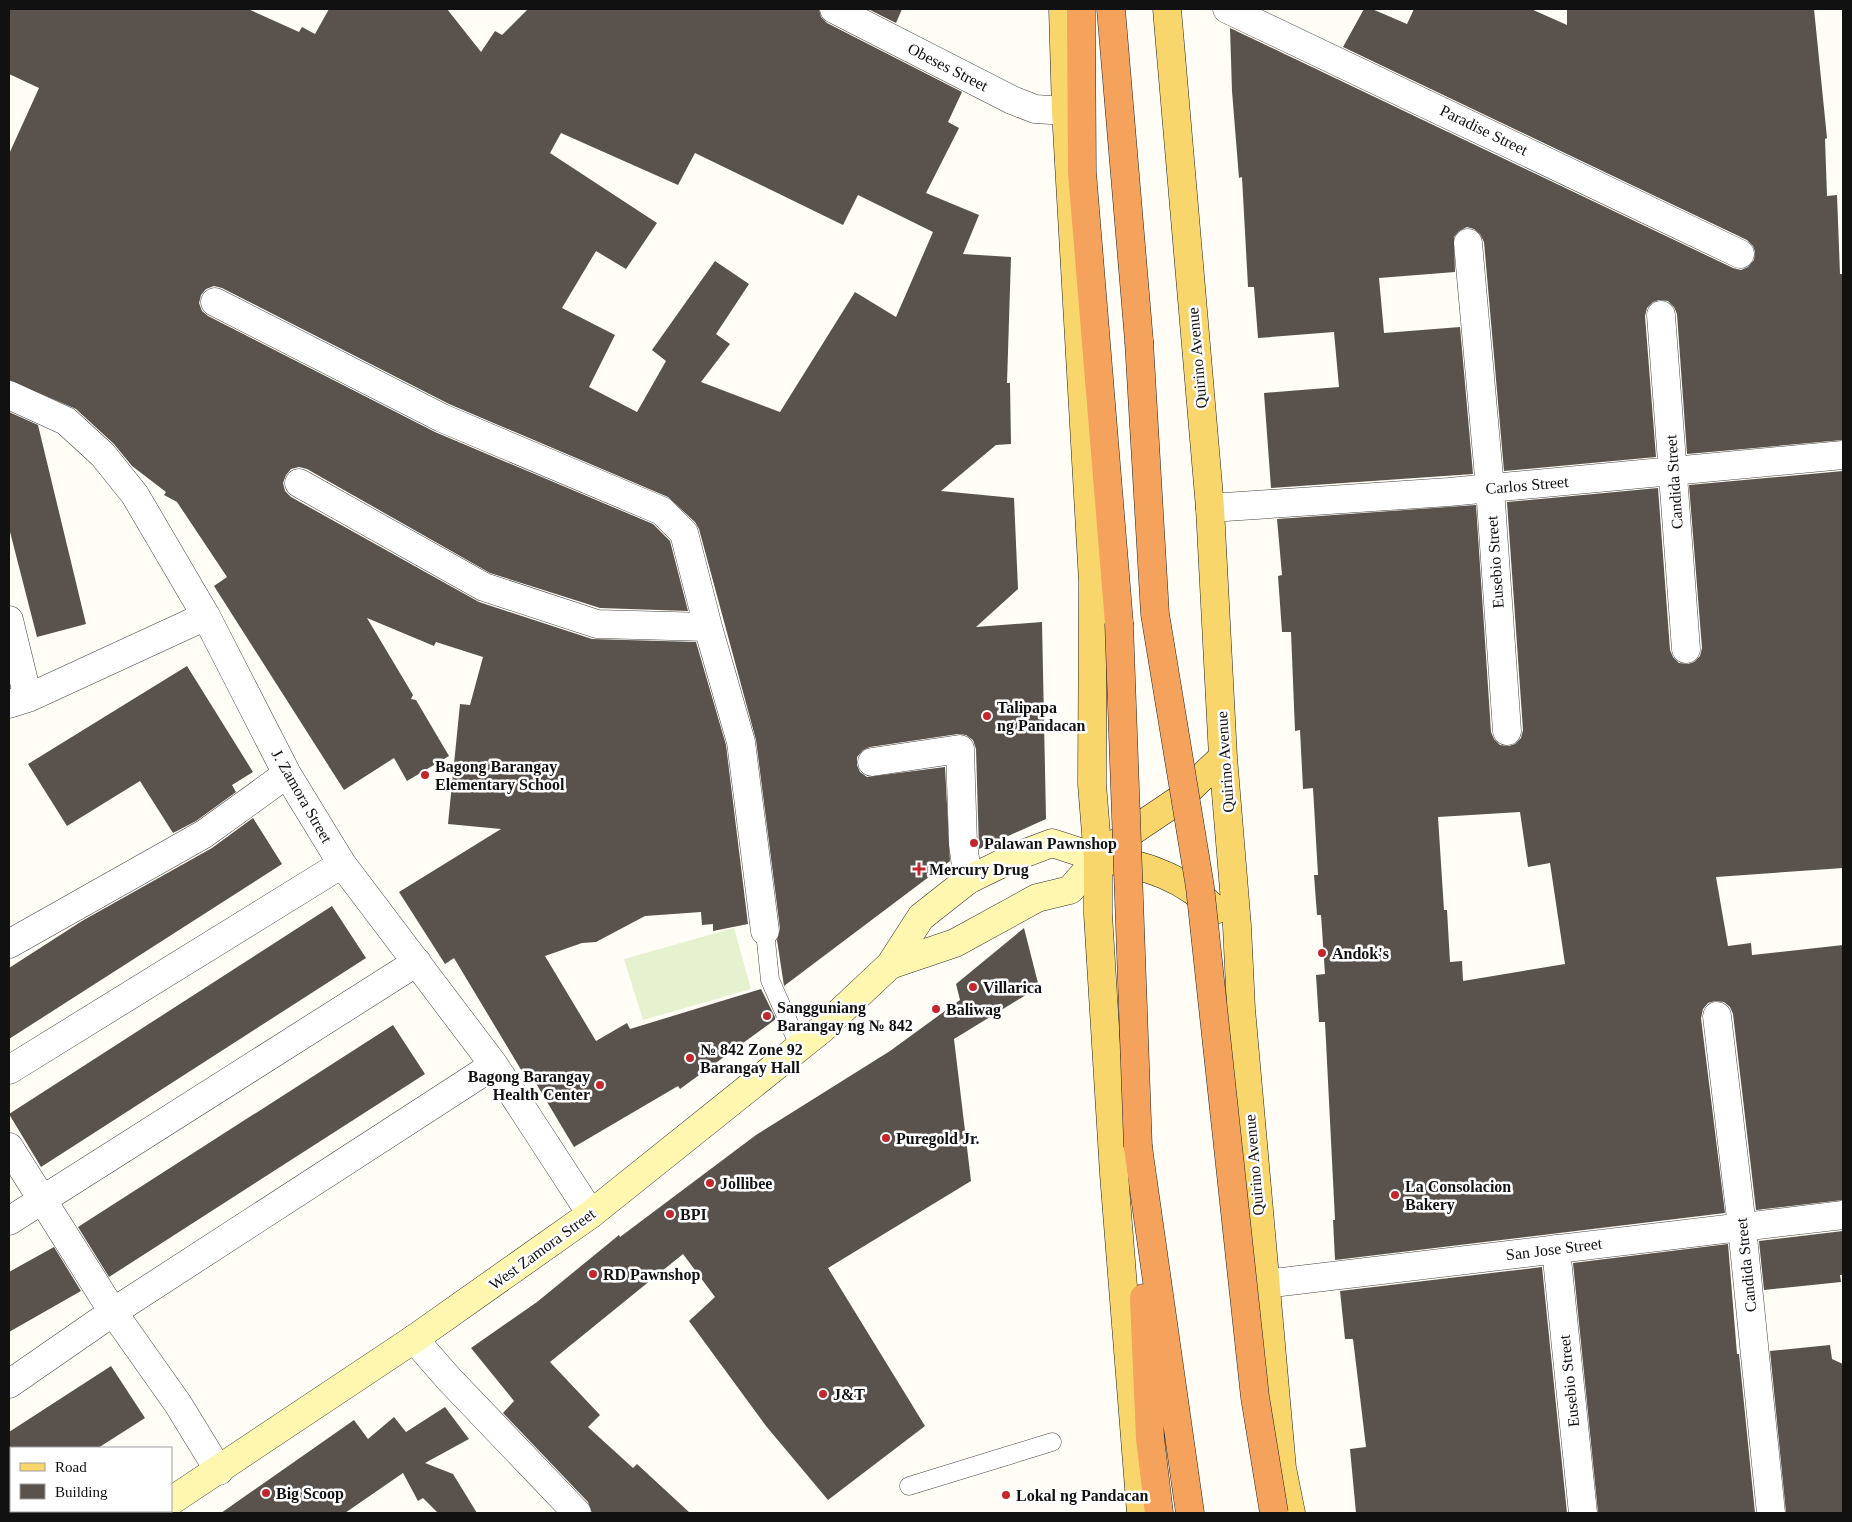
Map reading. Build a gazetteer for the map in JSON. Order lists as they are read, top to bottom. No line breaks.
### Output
{"streets":{"main road":["Quirino Avenue"],"street":["Obeses Street","Paradise Street","Candida Street","Carlos Street","Eusebio Street","J. Zamora Street","West Zamora Street","San Jose Street"]},"crossings":[["Quirino Avenue","Carlos Street"],["Quirino Avenue","San Jose Street"],["Candida Street","Carlos Street"],["Candida Street","San Jose Street"],["Carlos Street","Eusebio Street"],["Eusebio Street","San Jose Street"],["J. Zamora Street","West Zamora Street"]],"places":{"other":["Talipapa ng Pandacan","Bagong Barangay Elementary School","Palawan Pawnshop","Andok's","Villarica","Baliwag","Sangguniang Barangay ng № 842","№ 842 Zone 92 Barangay Hall","Bagong Barangay Health Center","Puregold Jr.","Jollibee","La Consolacion Bakery","BPI","RD Pawnshop","J&T","Big Scoop","Lokal ng Pandacan"],"health":["Mercury Drug"]},"legend":["Road","Building"]}
